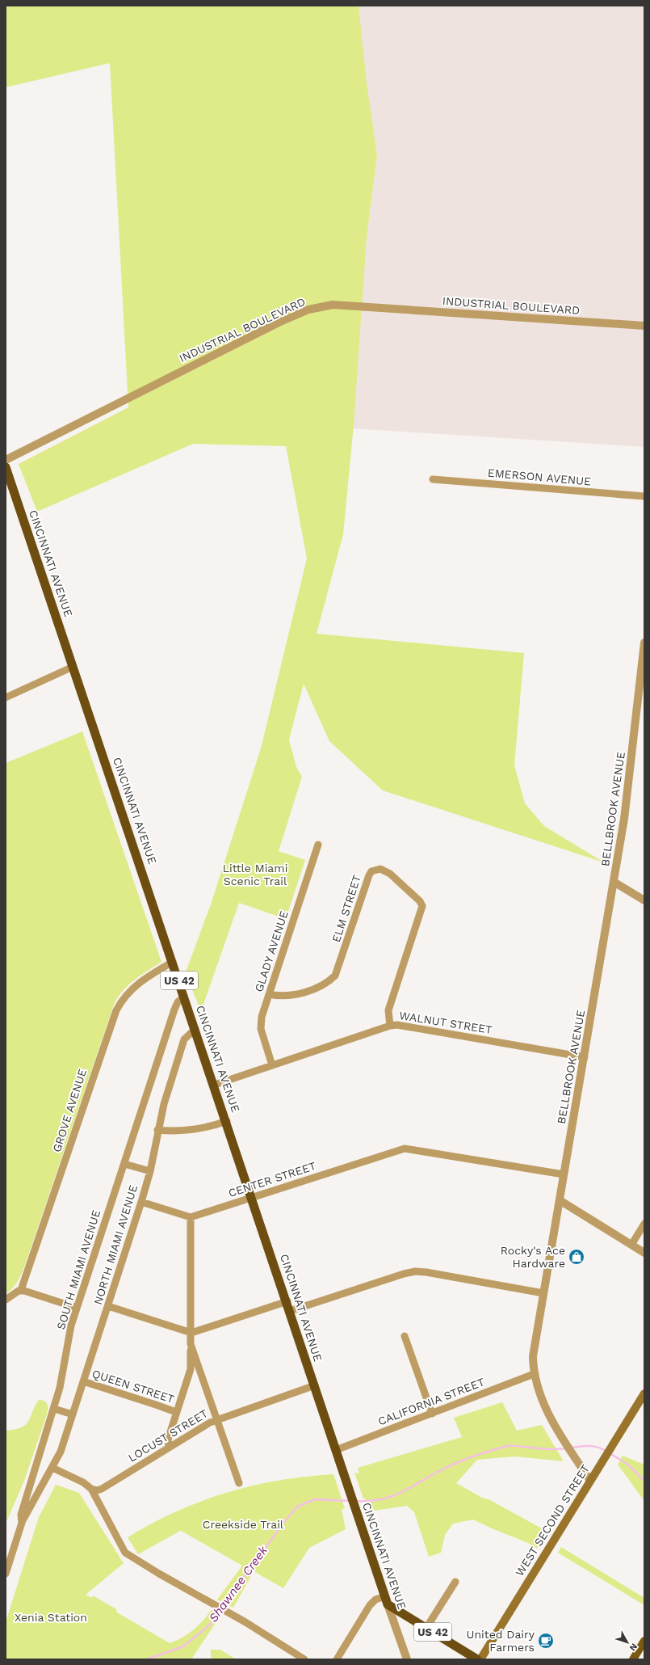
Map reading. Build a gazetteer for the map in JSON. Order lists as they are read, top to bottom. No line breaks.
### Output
{"streets":{"highway":["CINCINNATI AVENUE","US 42"],"main road":["WEST SECOND STREET"],"street":["INDUSTRIAL BOULEVARD","EMERSON AVENUE","BELLBROOK AVENUE","ELM STREET","GLADY AVENUE","WALNUT STREET","GROVE AVENUE","CENTER STREET","NORTH MIAMI AVENUE","SOUTH MIAMI AVENUE","QUEEN STREET","CALIFORNIA STREET","LOCUST STREET"]},"crossings":[["CINCINNATI AVENUE","US 42"],["CINCINNATI AVENUE","WALNUT STREET"],["CINCINNATI AVENUE","GROVE AVENUE"],["CINCINNATI AVENUE","CENTER STREET"],["CINCINNATI AVENUE","NORTH MIAMI AVENUE"],["CINCINNATI AVENUE","SOUTH MIAMI AVENUE"],["CINCINNATI AVENUE","CALIFORNIA STREET"],["CINCINNATI AVENUE","LOCUST STREET"],["BELLBROOK AVENUE","WALNUT STREET"],["BELLBROOK AVENUE","CENTER STREET"],["BELLBROOK AVENUE","CALIFORNIA STREET"],["BELLBROOK AVENUE","WEST SECOND STREET"],["ELM STREET","GLADY AVENUE"],["ELM STREET","WALNUT STREET"],["GLADY AVENUE","WALNUT STREET"],["NORTH MIAMI AVENUE","SOUTH MIAMI AVENUE"],["NORTH MIAMI AVENUE","QUEEN STREET"]],"water":["Shawnee Creek"],"parks":["Little Miami Scenic Trail","Creekside Trail","Xenia Station"],"places":{"shop":["Rocky's Ace Hardware"],"cafe":["United Dairy Farmers"]},"north":"bottom right"}
